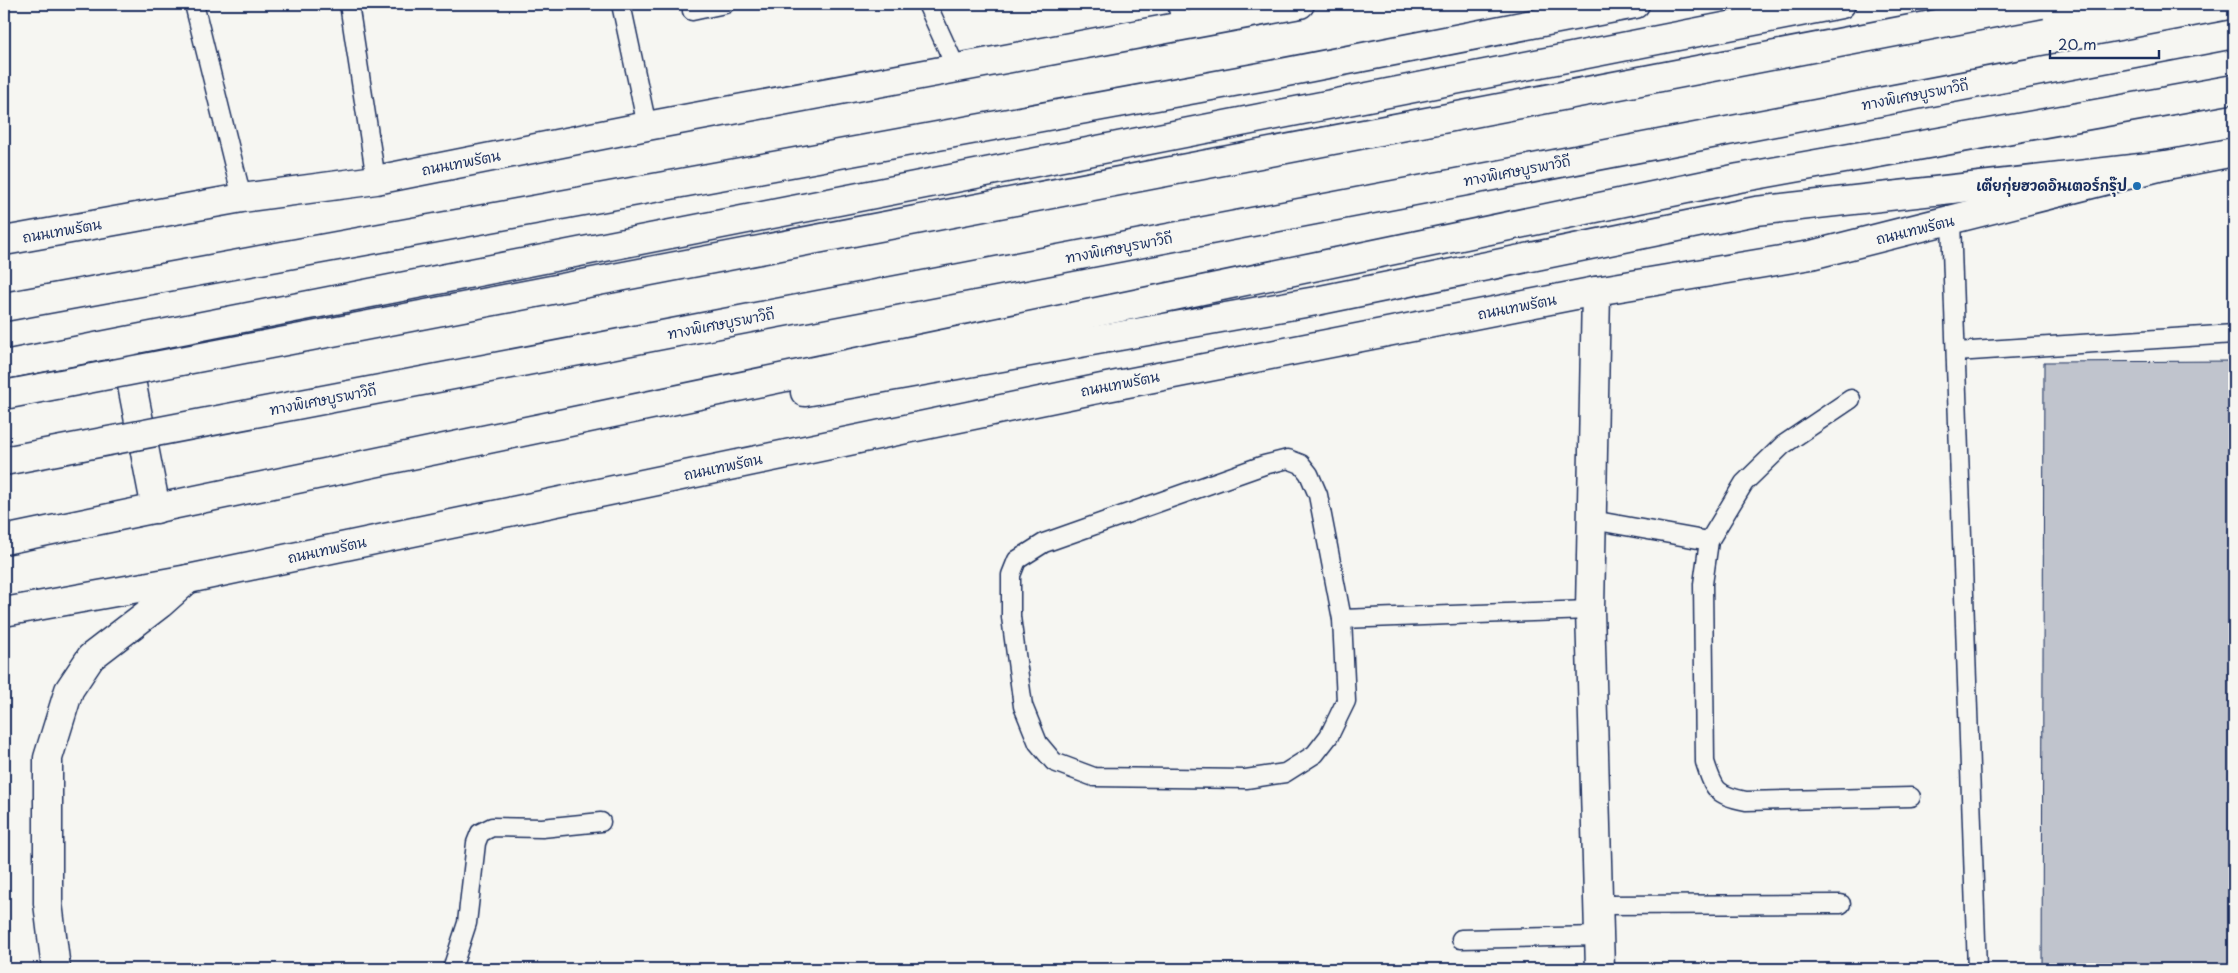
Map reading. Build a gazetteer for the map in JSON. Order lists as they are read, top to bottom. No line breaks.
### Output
{"streets":{"main road":["ทางพิเศษบูรพาวิถี","ถนนเทพรัตน"]},"places":["เตียกุ่ยฮวดอินเตอร์กรุ๊ป"],"scale_bar":"20 m"}
